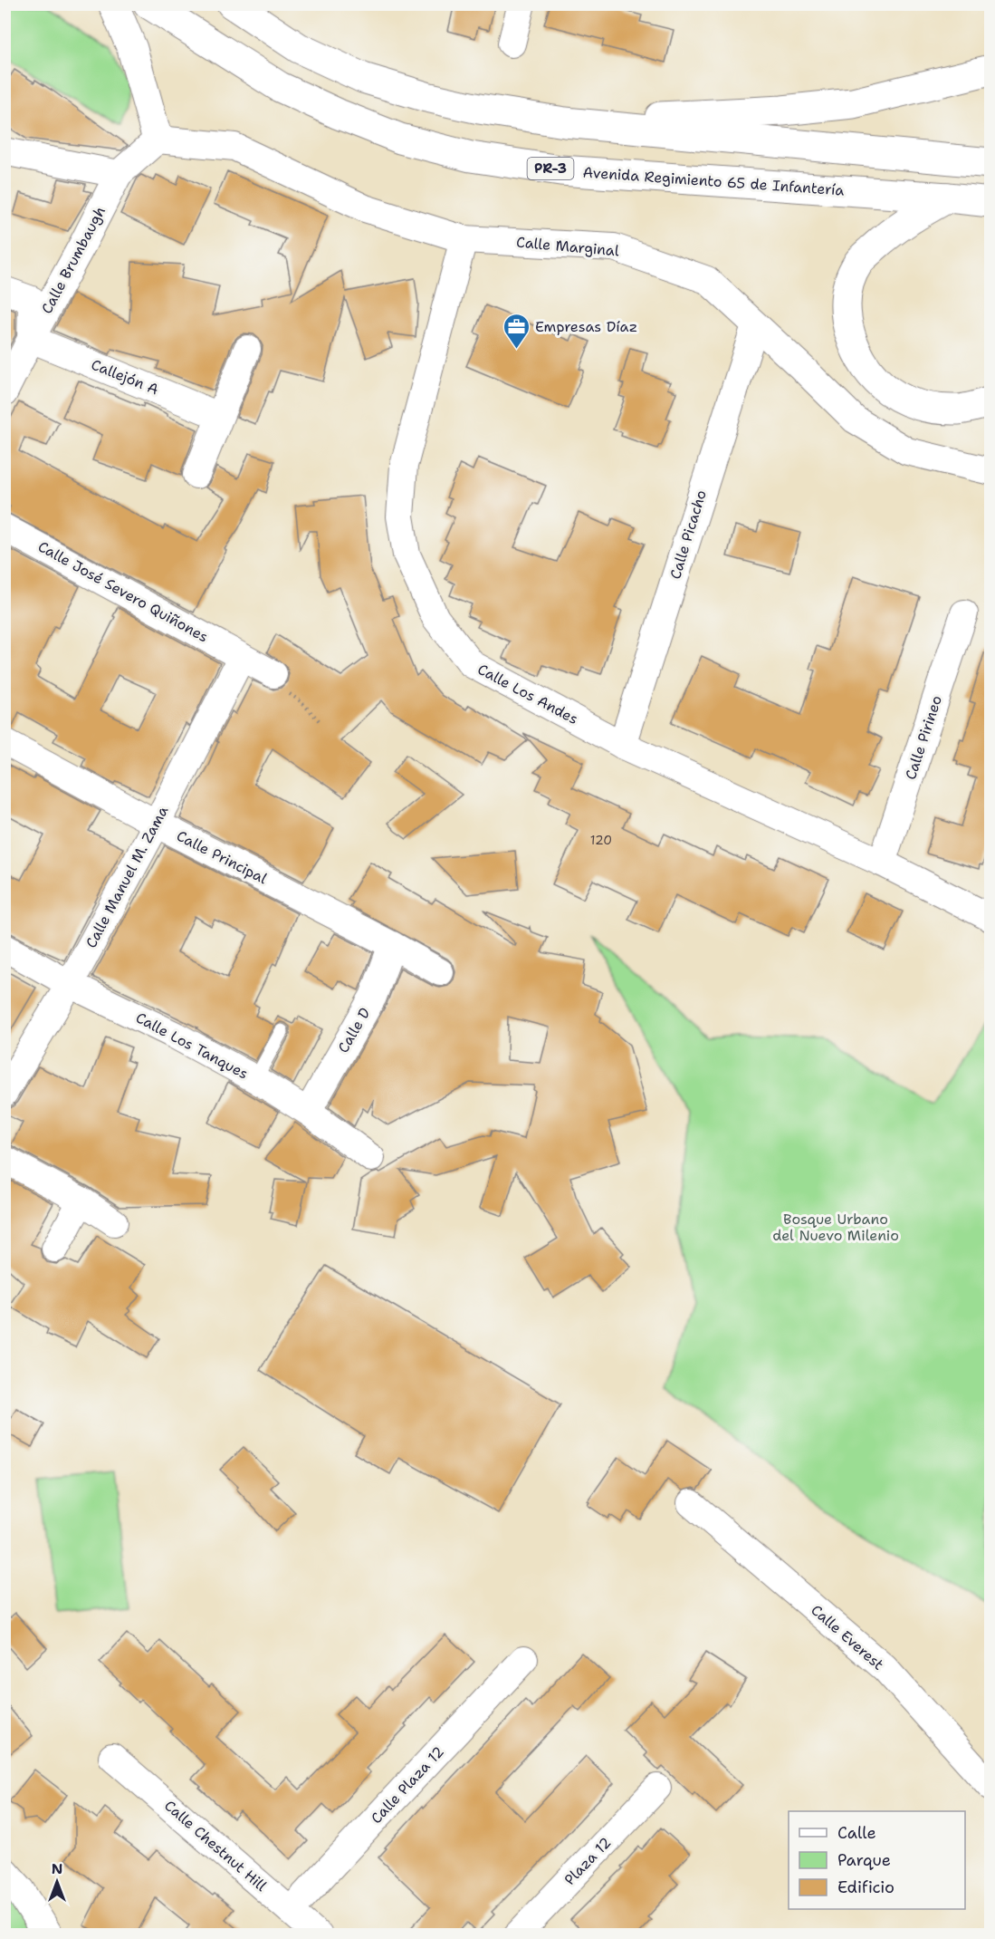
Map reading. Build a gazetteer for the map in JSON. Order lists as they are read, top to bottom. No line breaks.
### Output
{"streets":{"main road":["PR-3","Avenida Regimiento 65 de Infantería"],"street":["Calle Marginal","Calle Brumbaugh","Callejón A","Calle Picacho","Calle José Severo Quiñones","Calle Los Andes","Calle Pirineo","Calle Principal","Calle Manuel M. Zama","Calle D","Calle Los Tanques","Calle Everest","Calle Plaza 12","Calle Chestnut Hill","Plaza 12"]},"crossings":[["Calle Marginal","Calle Brumbaugh"],["Calle Marginal","Calle Picacho"],["Calle Marginal","Calle Los Andes"],["Calle Brumbaugh","Callejón A"],["Calle Picacho","Calle Los Andes"],["Calle José Severo Quiñones","Calle Manuel M. Zama"],["Calle Los Andes","Calle Pirineo"],["Calle Principal","Calle Manuel M. Zama"],["Calle Principal","Calle D"],["Calle Manuel M. Zama","Calle Los Tanques"],["Calle D","Calle Los Tanques"],["Calle Plaza 12","Calle Chestnut Hill"]],"parks":["Bosque Urbano del Nuevo Milenio"],"places":{"office":["Empresas Díaz"]},"house_numbers":["120"],"legend":["Calle","Parque","Edificio"],"north":"top"}
